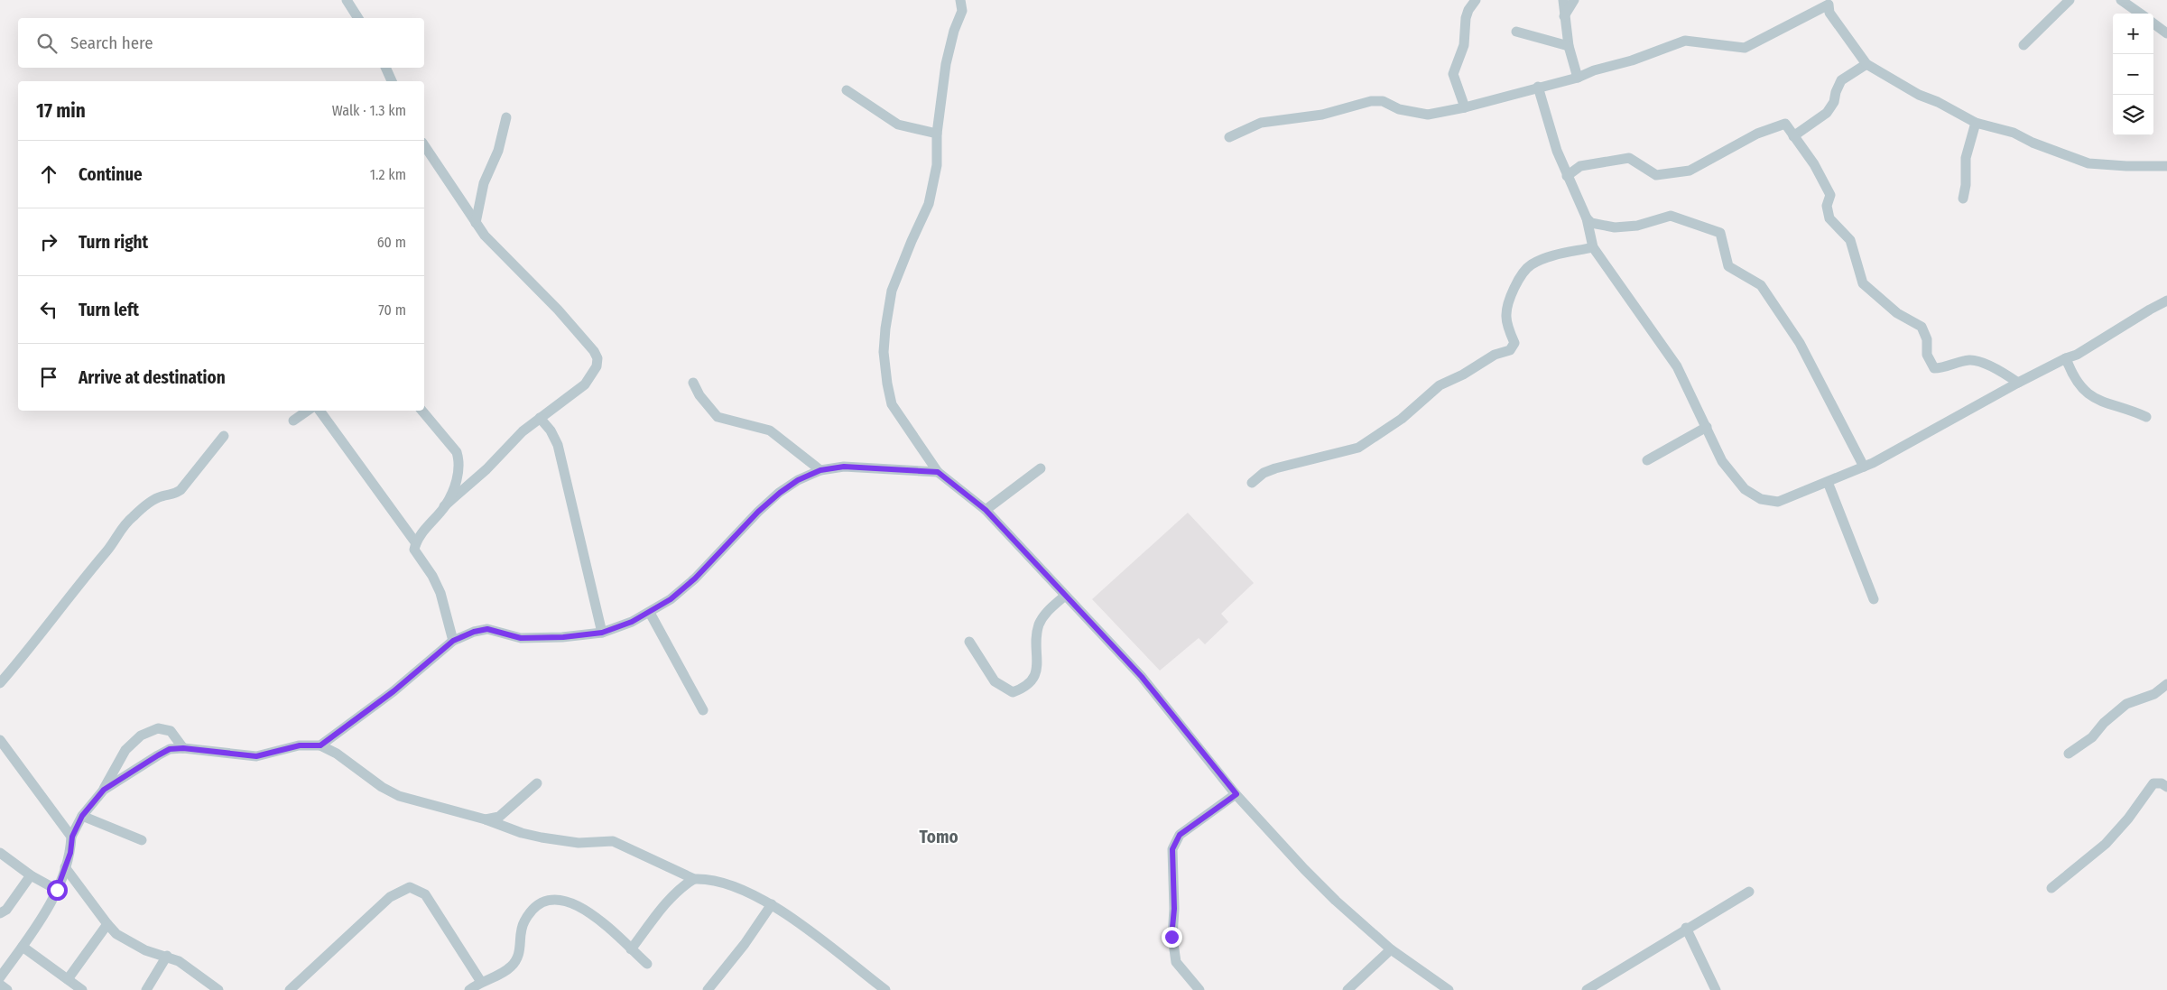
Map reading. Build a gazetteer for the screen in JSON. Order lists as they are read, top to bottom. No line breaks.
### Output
{"districts":["Tomo"],"page":{"map_buttons":["+","−"],"search":"Search here","heading":["17 min","Walk · 1.3 km"],"list":[["Continue","1.2 km"],["Turn right","60 m"],["Turn left","70 m"],"Arrive at destination"]}}
